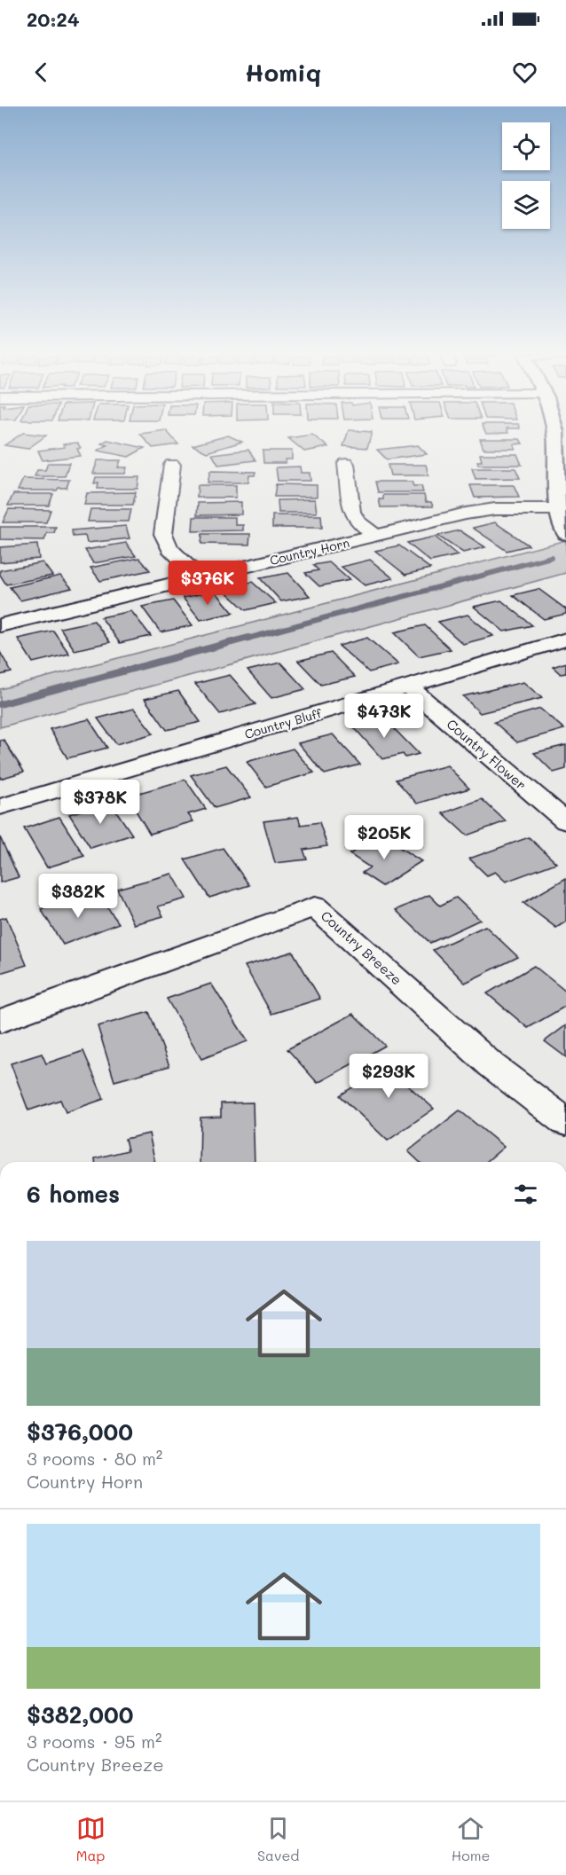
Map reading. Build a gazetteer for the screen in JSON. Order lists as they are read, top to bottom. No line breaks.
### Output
{"streets":{"street":["Country Horn","Country Bluff","Country Flower","Country Breeze"]},"crossings":[["Country Bluff","Country Flower"]],"page":{"status":"20:24","header":"Homiq","price":["$376K","$473K","$378K","$205K","$382K","$293K"],"heading":"6 homes","list":[{"name":"$376,000","note":"3 rooms · 80 m² · Country Horn"},{"name":"$382,000","note":"3 rooms · 95 m² · Country Breeze"}],"tabs":["Map","Saved","Home"]}}
